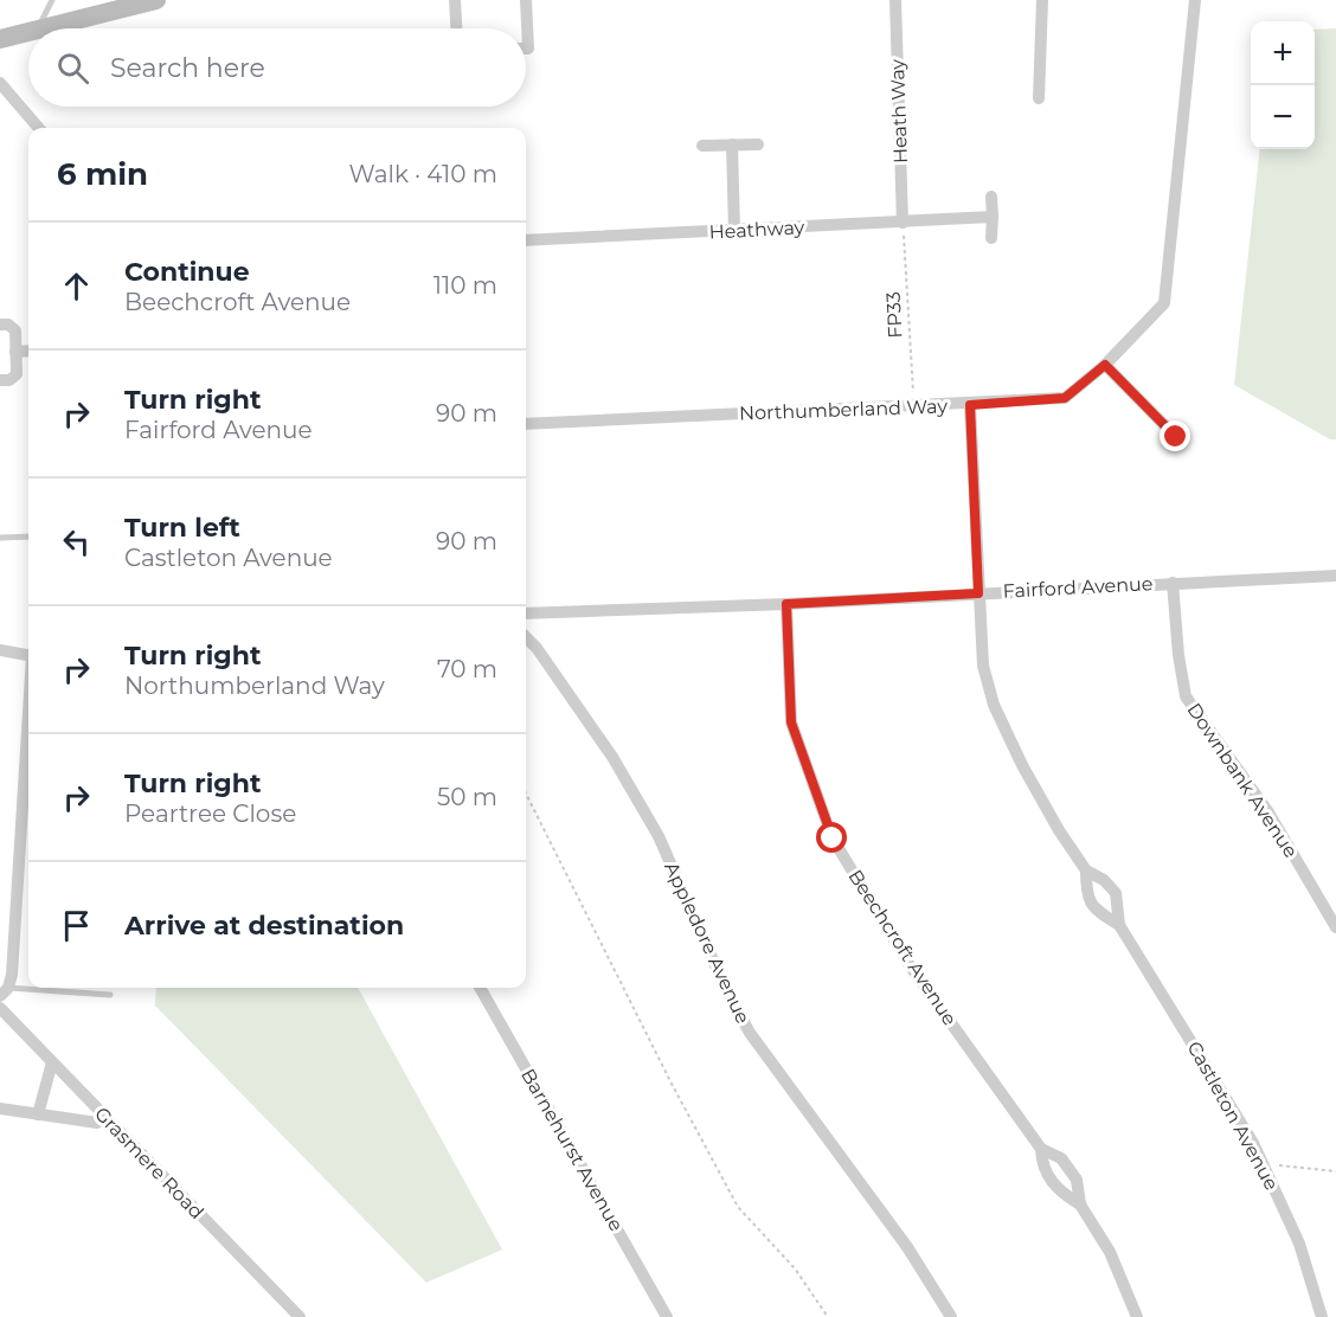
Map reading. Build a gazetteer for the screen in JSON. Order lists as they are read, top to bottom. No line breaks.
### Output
{"streets":{"street":["Heath Way","Heathway","Northumberland Way","Fairford Avenue","Downbank Avenue","Appledore Avenue","Beechcroft Avenue","Castleton Avenue","Barnehurst Avenue","Grasmere Road"],"path":["FP33"]},"crossings":[["Heath Way","Heathway"],["Heath Way","FP33"],["Heathway","FP33"],["FP33","Northumberland Way"],["Northumberland Way","Castleton Avenue"],["Fairford Avenue","Downbank Avenue"],["Fairford Avenue","Beechcroft Avenue"],["Fairford Avenue","Castleton Avenue"]],"page":{"map_buttons":["+","−"],"search":"Search here","heading":["6 min","Walk · 410 m"],"list":[["Continue","Beechcroft Avenue","110 m"],["Turn right","Fairford Avenue","90 m"],["Turn left","Castleton Avenue","90 m"],["Turn right","Northumberland Way","70 m"],["Turn right","Peartree Close","50 m"],"Arrive at destination"]}}
